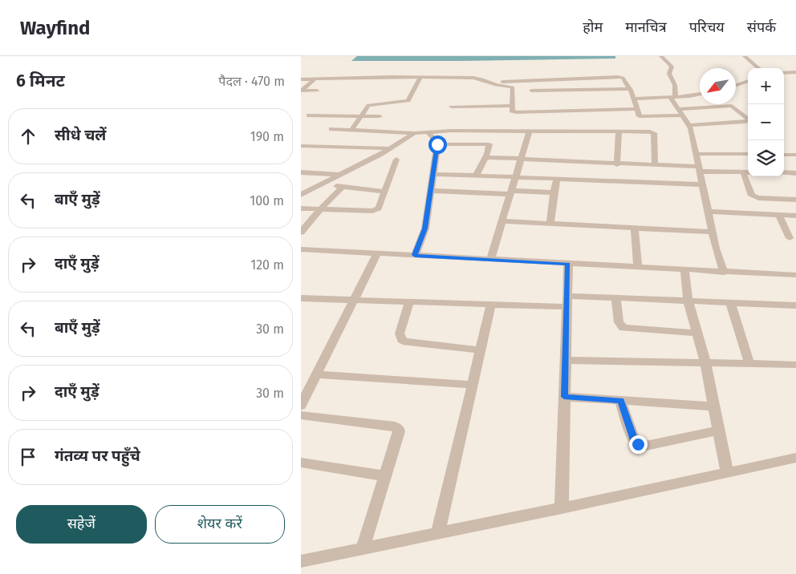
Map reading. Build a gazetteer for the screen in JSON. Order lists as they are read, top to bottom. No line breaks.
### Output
{"north":"bottom left","page":{"header":"Wayfind","nav":["होम","मानचित्र","परिचय","संपर्क"],"heading":["6 मिनट","पैदल · 470 m"],"map_buttons":["+","−"],"list":[["सीधे चलें","190 m"],["बाएँ मुड़ें","100 m"],["दाएँ मुड़ें","120 m"],["बाएँ मुड़ें","30 m"],["दाएँ मुड़ें","30 m"],"गंतव्य पर पहुँचे"],"buttons":["सहेजें","शेयर करें"]}}
